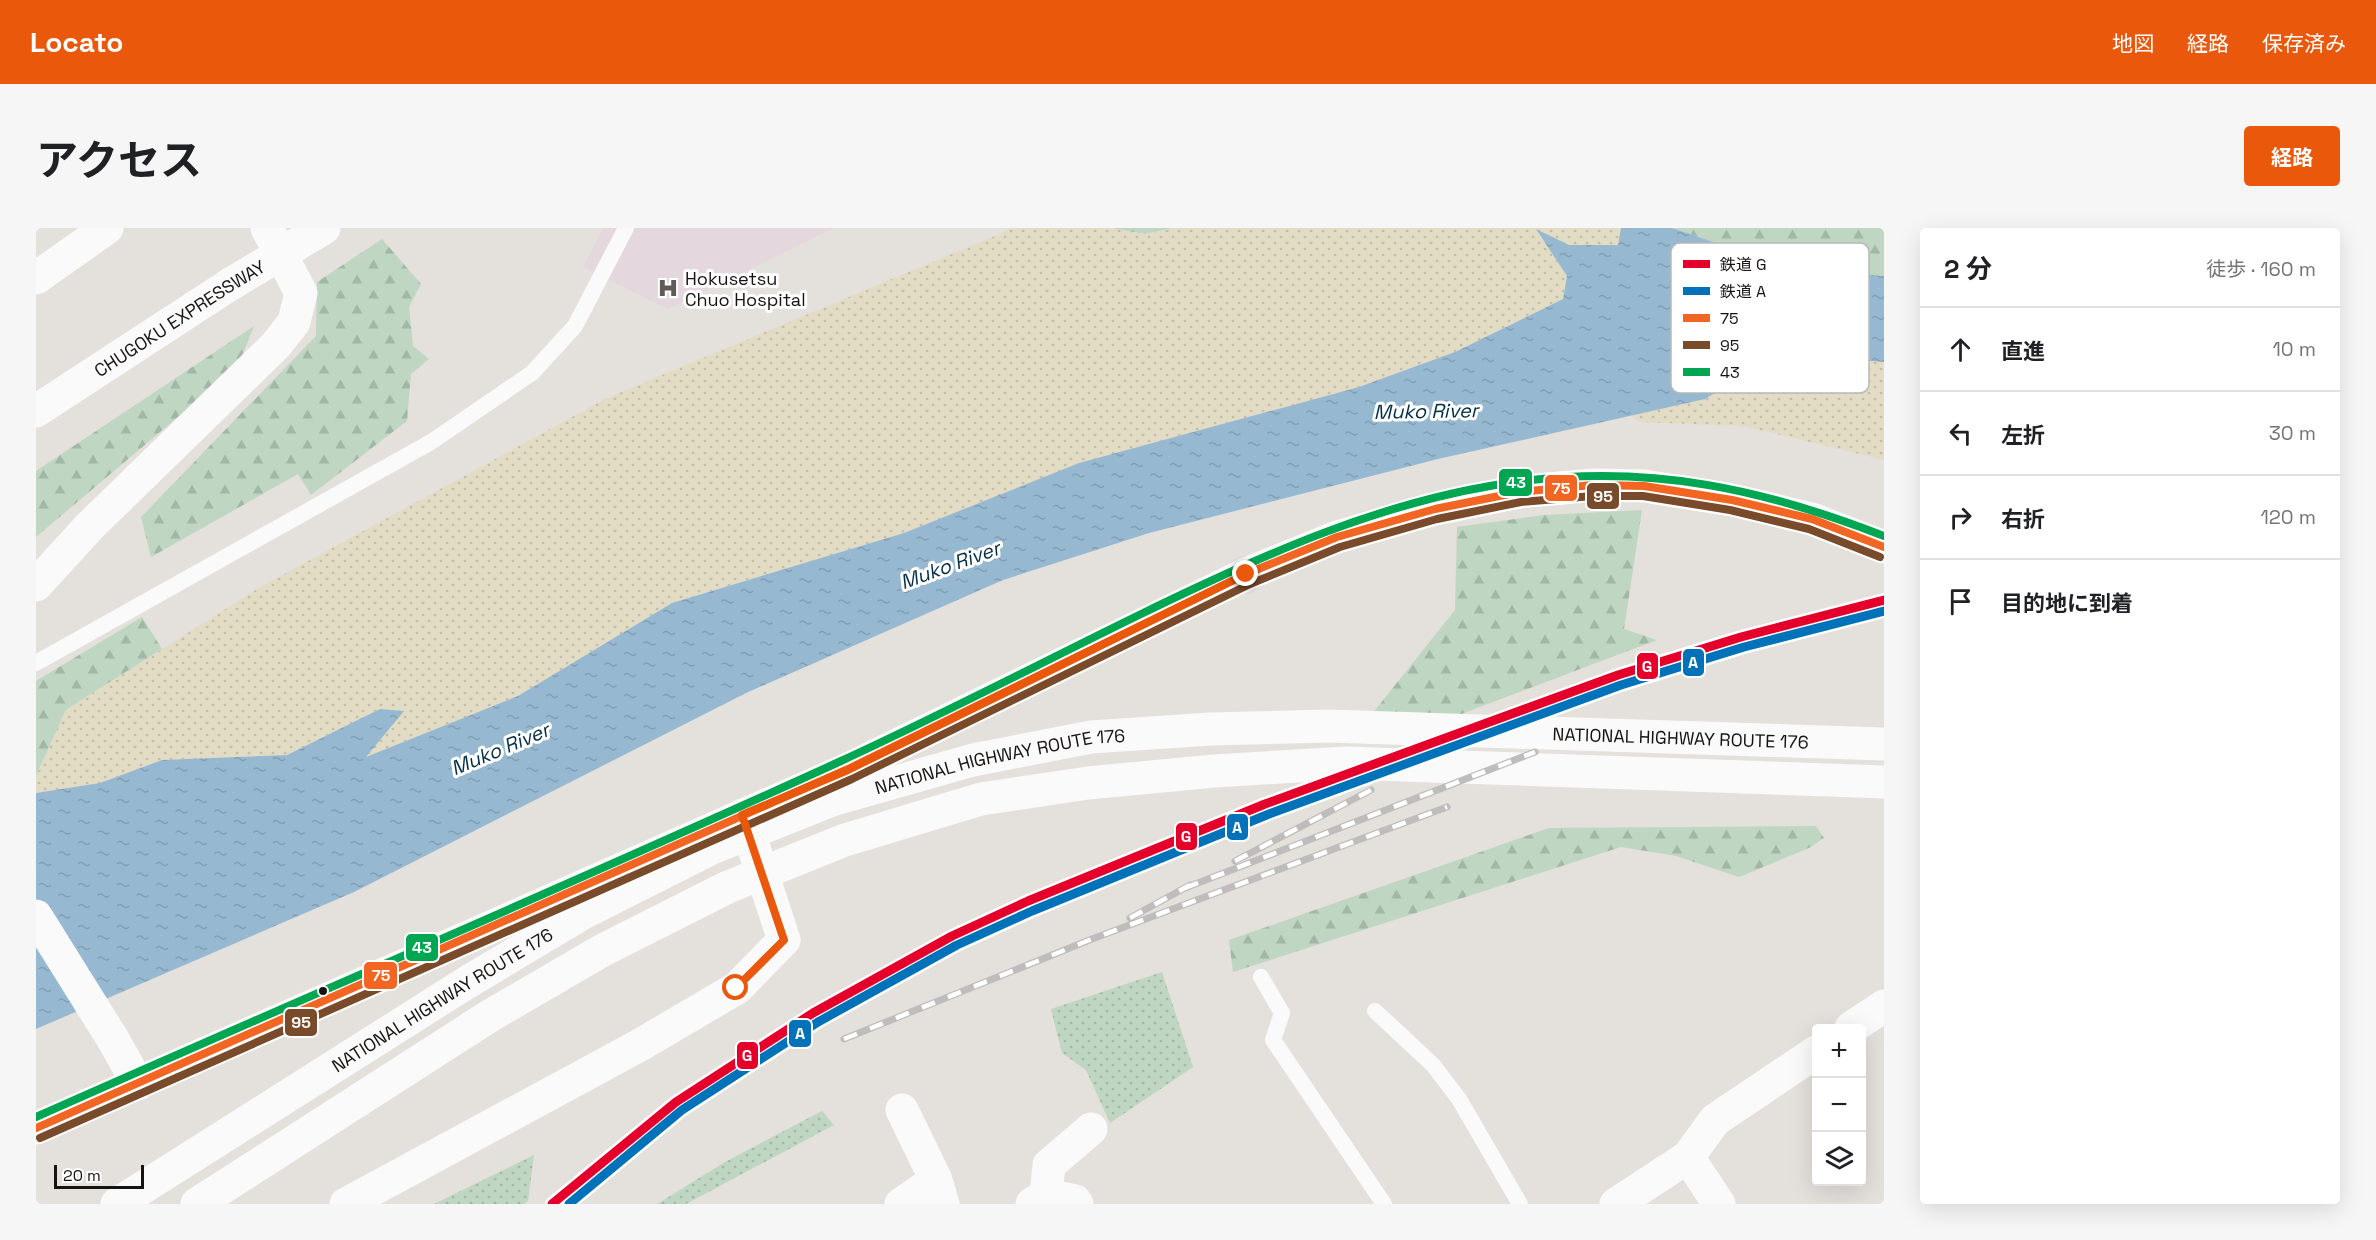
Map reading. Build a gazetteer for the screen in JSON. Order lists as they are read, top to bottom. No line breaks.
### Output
{"streets":{"main road":["CHUGOKU EXPRESSWAY","NATIONAL HIGHWAY ROUTE 176"]},"water":["Muko River"],"places":{"hospital":["Hokusetsu Chuo Hospital"]},"lines":["transit line 43","transit line 75","transit line 95","rail line G","rail line A"],"legend":["鉄道 G","鉄道 A","75","95","43"],"scale_bar":"20 m","page":{"header":"Locato","nav":["地図","経路","保存済み"],"title":"アクセス","buttons":"経路","heading":["2 分","徒歩 · 160 m"],"list":[["直進","10 m"],["左折","30 m"],["右折","120 m"],"目的地に到着"],"map_buttons":["+","−"],"scale":"20 m"}}
